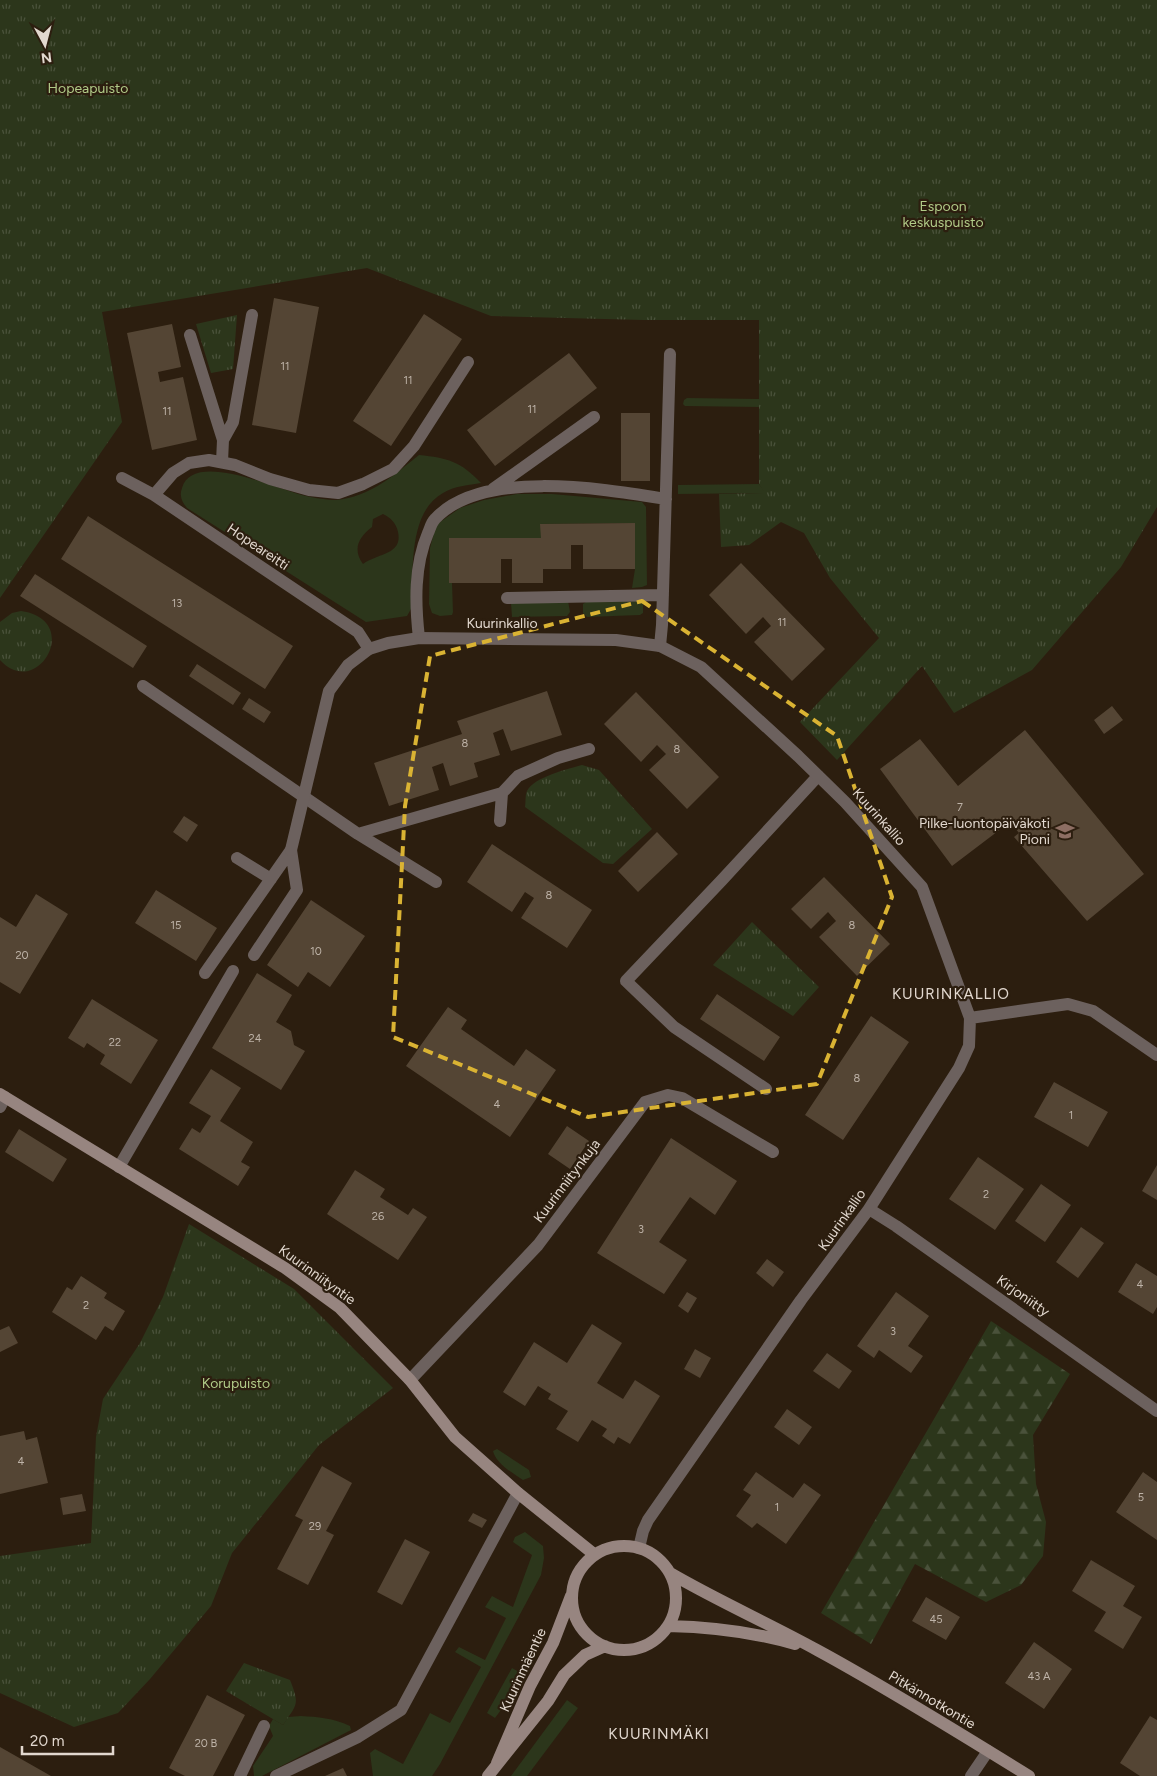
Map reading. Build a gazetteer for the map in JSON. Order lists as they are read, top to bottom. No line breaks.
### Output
{"streets":{"street":["Hopeareitti","Kuurinkallio","Kuurinniitynkuja","Kuurinniityntie","Kirjoniitty","Kuurinmäentie","Pitkännotkontie"]},"crossings":[["Hopeareitti","Kuurinkallio"],["Kuurinkallio","Kuurinniityntie"],["Kuurinkallio","Kirjoniitty"],["Kuurinkallio","Kuurinmäentie"],["Kuurinkallio","Pitkännotkontie"],["Kuurinniitynkuja","Kuurinniityntie"],["Kuurinniityntie","Kuurinmäentie"],["Kuurinniityntie","Pitkännotkontie"],["Kuurinmäentie","Pitkännotkontie"]],"districts":["KUURINKALLIO","KUURINMÄKI"],"parks":["Hopeapuisto","Espoon keskuspuisto","Korupuisto"],"places":{"school or university":["Pilke-luontopäiväkoti Pioni"]},"house_numbers":["11","11","11","11","13","11","8","8","7","8","15","8","10","20","24","22","8","4","1","2","26","3","4","2","3","4","5","1","29","45","43 A","20 B"],"scale_bar":"20 m","north":"bottom"}
